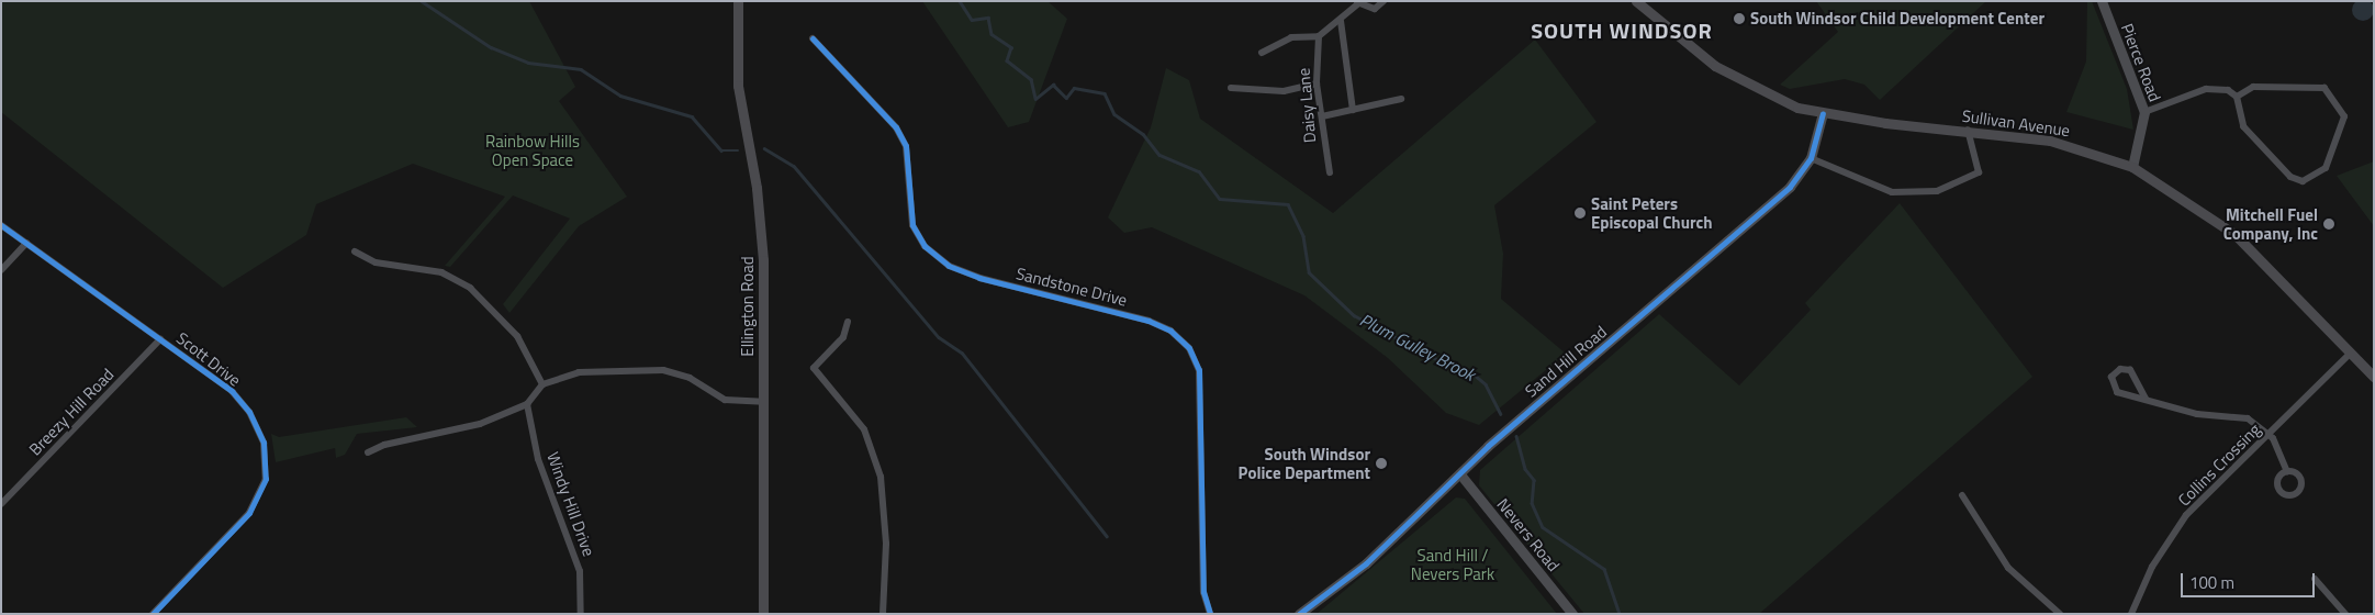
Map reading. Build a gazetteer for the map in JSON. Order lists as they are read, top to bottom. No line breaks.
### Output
{"streets":{"main road":["Sullivan Avenue","Ellington Road"],"street":["Pierce Road","Daisy Lane","Sandstone Drive","Scott Drive","Sand Hill Road","Breezy Hill Road","Collins Crossing","Windy Hill Drive","Nevers Road"]},"crossings":[["Pierce Road","Sullivan Avenue"],["Sullivan Avenue","Sand Hill Road"],["Sullivan Avenue","Collins Crossing"],["Scott Drive","Breezy Hill Road"],["Sand Hill Road","Nevers Road"]],"districts":["SOUTH WINDSOR"],"water":["Plum Gulley Brook"],"parks":["Rainbow Hills Open Space","Sand Hill / Nevers Park"],"places":["South Windsor Child Development Center","Saint Peters Episcopal Church","Mitchell Fuel Company, Inc","South Windsor Police Department"],"scale_bar":"100 m"}
